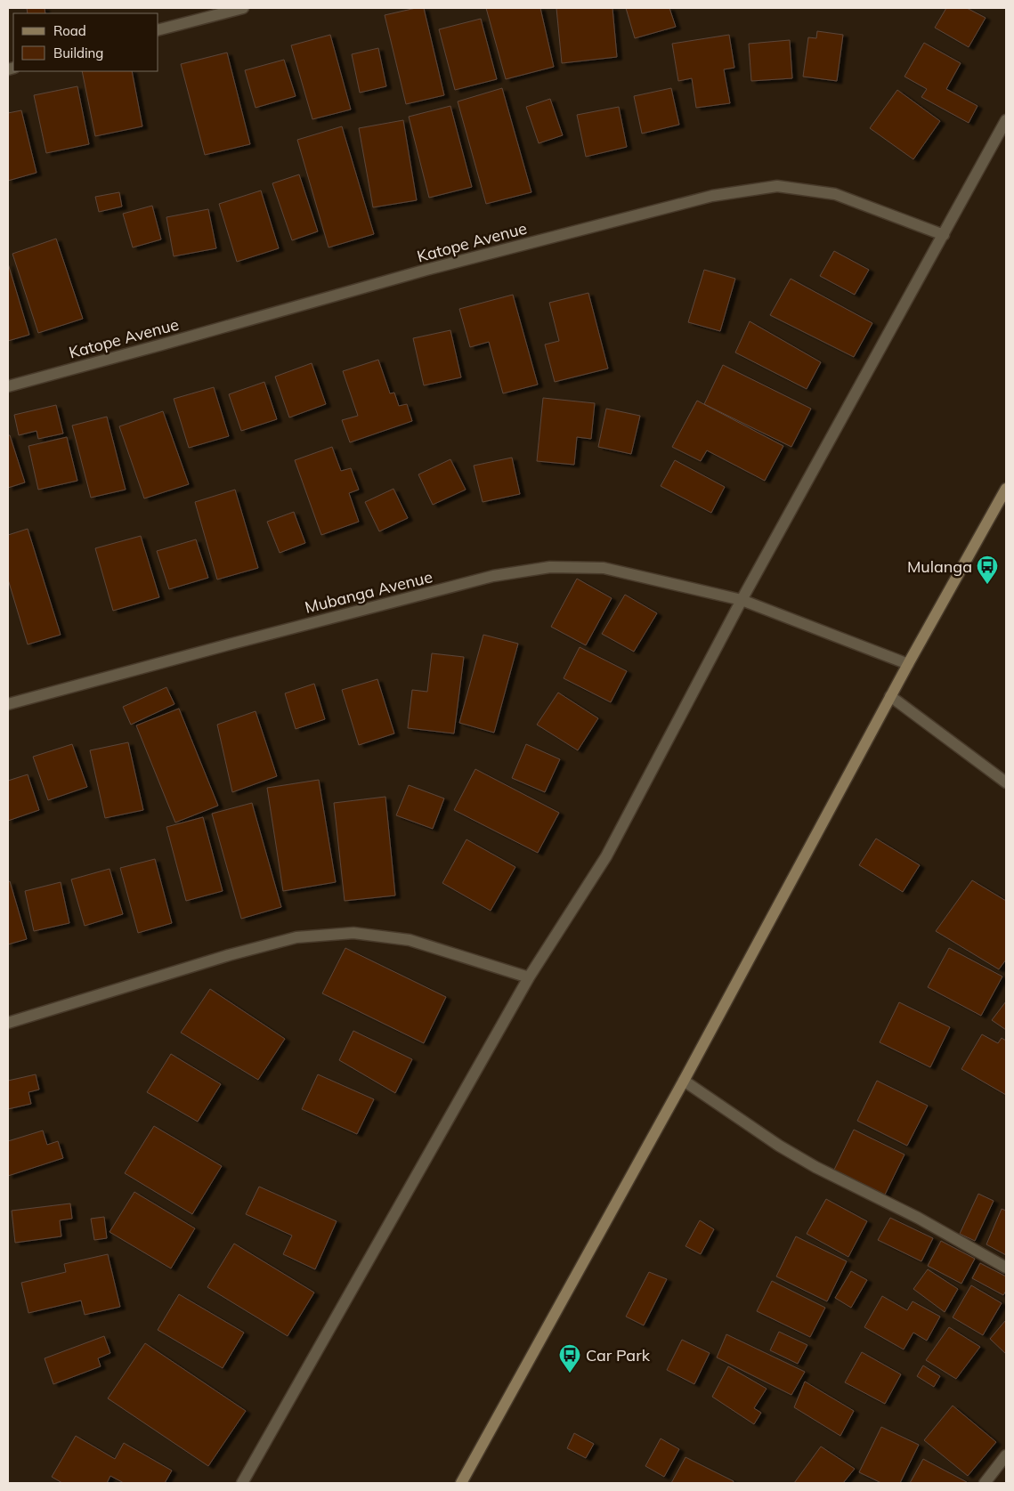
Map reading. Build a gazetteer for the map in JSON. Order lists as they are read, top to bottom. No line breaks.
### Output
{"streets":{"street":["Katope Avenue","Mubanga Avenue"]},"places":{"bus stop":["Mulanga","Car Park"]},"legend":["Road","Building"]}
